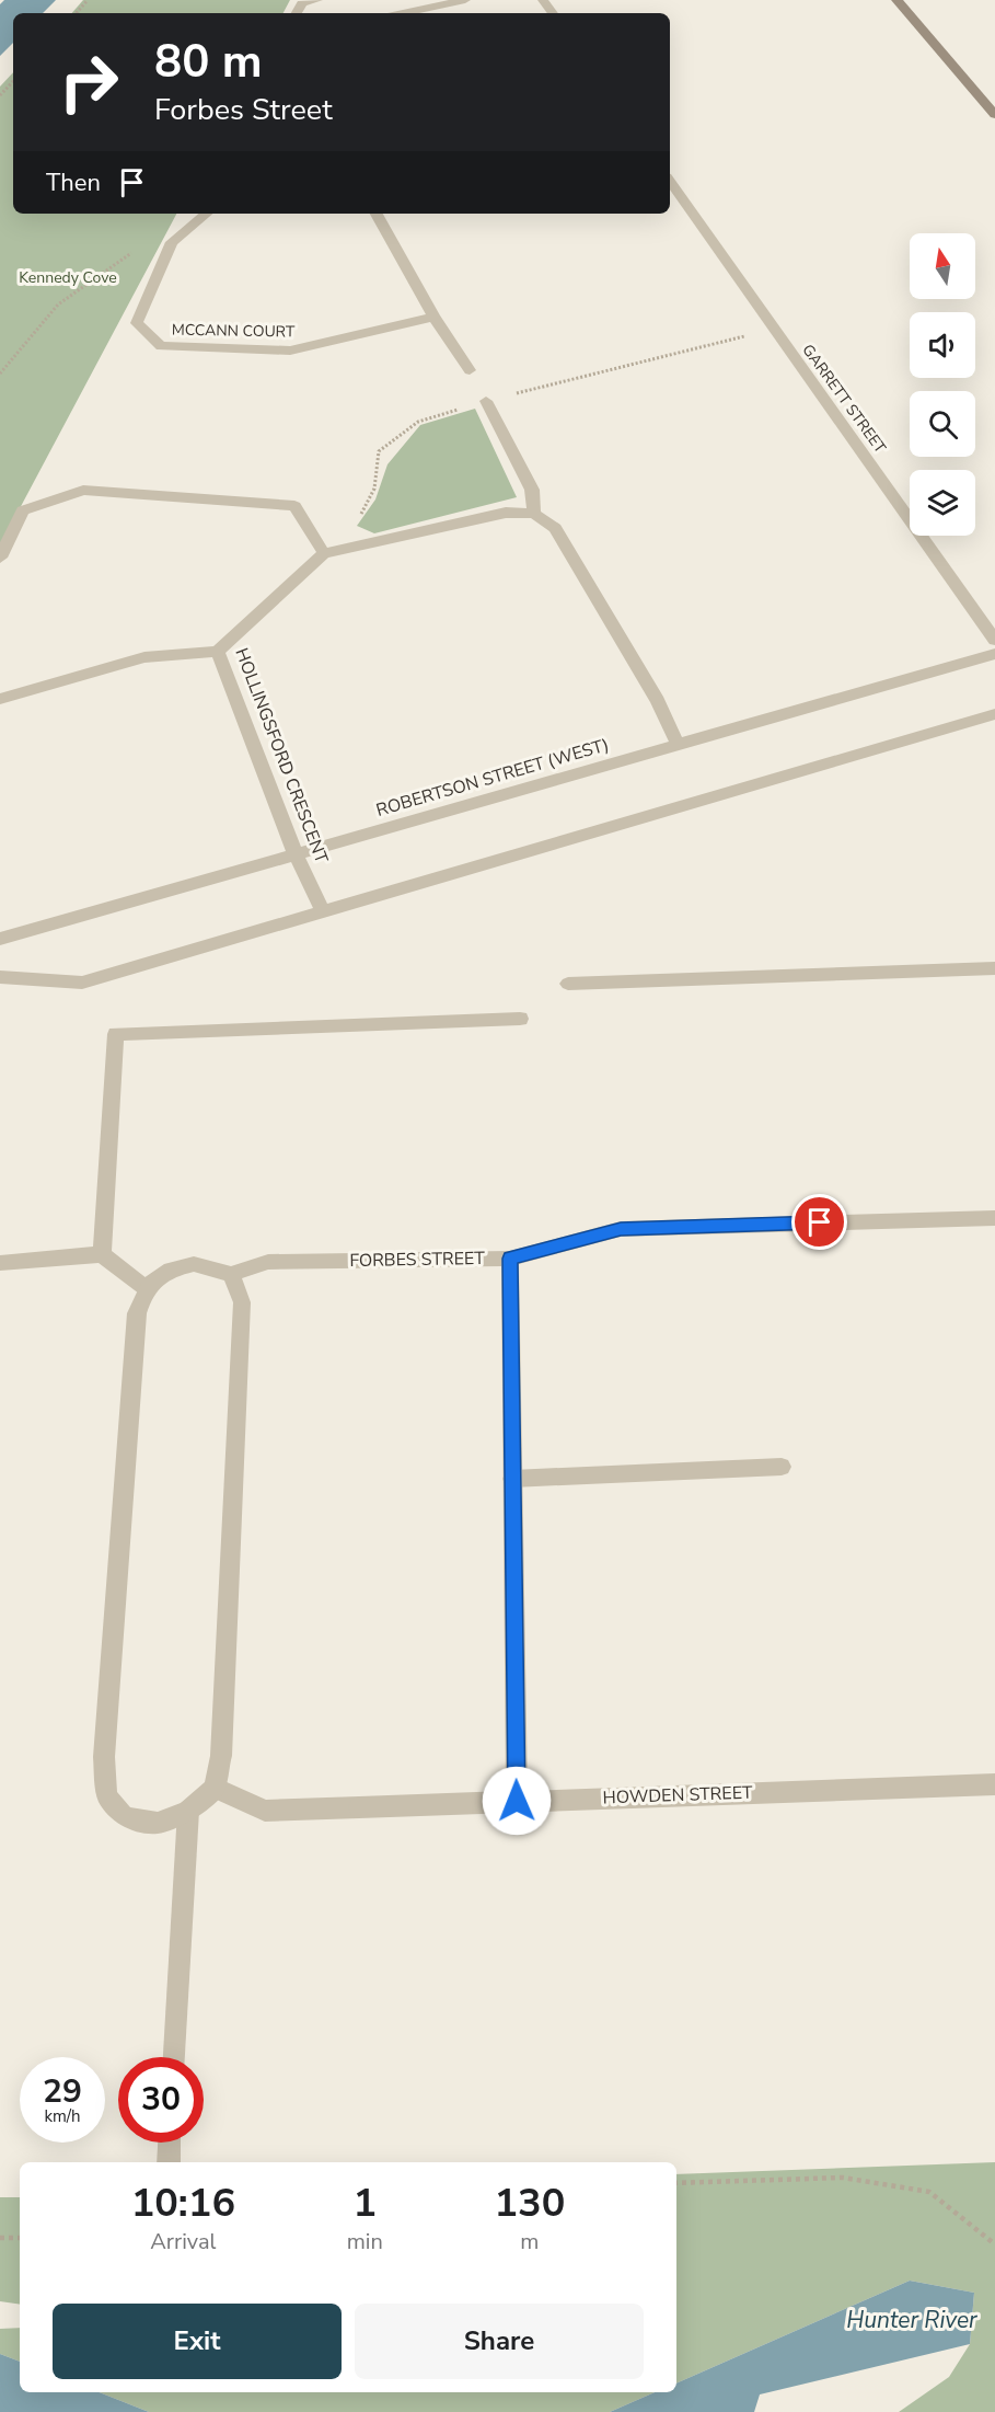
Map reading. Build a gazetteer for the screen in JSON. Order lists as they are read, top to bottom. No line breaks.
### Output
{"streets":{"street":["MCCANN COURT","GARRETT STREET","HOLLINGSFORD CRESCENT","ROBERTSON STREET (WEST)","FORBES STREET","HOWDEN STREET"]},"crossings":[["HOLLINGSFORD CRESCENT","ROBERTSON STREET (WEST)"]],"water":["Hunter River"],"parks":["Kennedy Cove"],"north":"top","page":{"turn":["80 m","Forbes Street"],"then":"Then","speed":"29 km/h","limit":"30","eta":["10:16","Arrival","1","min","130","m"],"buttons":["Exit","Share"]}}
